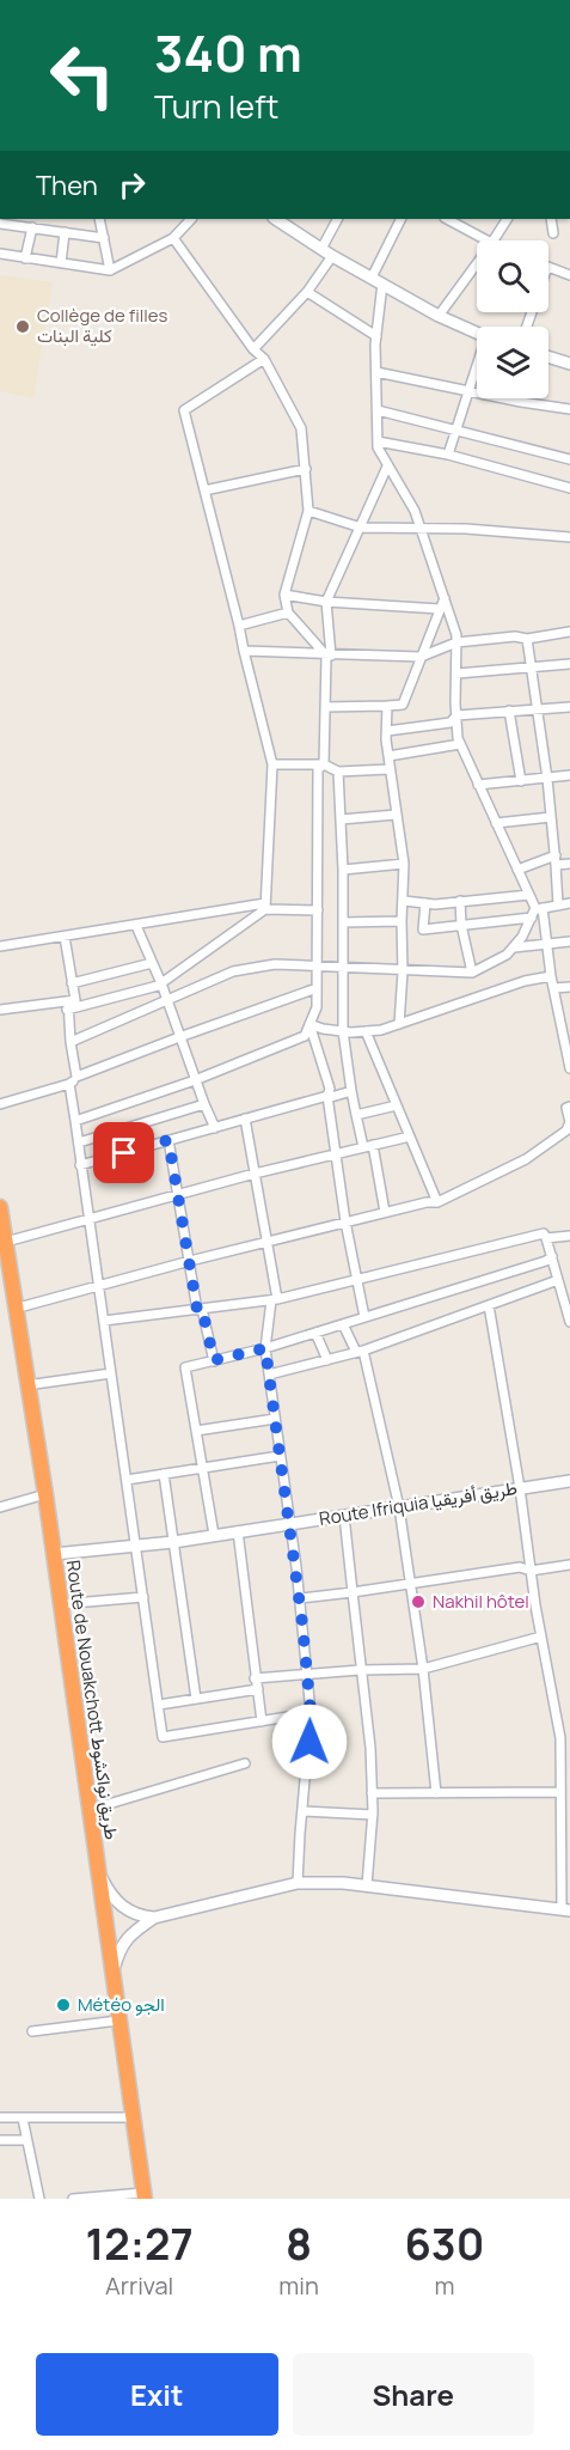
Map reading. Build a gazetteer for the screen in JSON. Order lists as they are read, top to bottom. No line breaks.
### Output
{"streets":{"highway":["Route de Nouakchott طريق نواكشوط"],"street":["Route Ifriquia طريق أفريقيا"]},"crossings":[["Route Ifriquia طريق أفريقيا","Route de Nouakchott طريق نواكشوط"]],"places":["Collège de filles كلية البنات","Nakhil hôtel","Météo الجو"],"page":{"turn":["340 m","Turn left"],"then":"Then","eta":["12:27","Arrival","8","min","630","m"],"buttons":["Exit","Share"]}}
